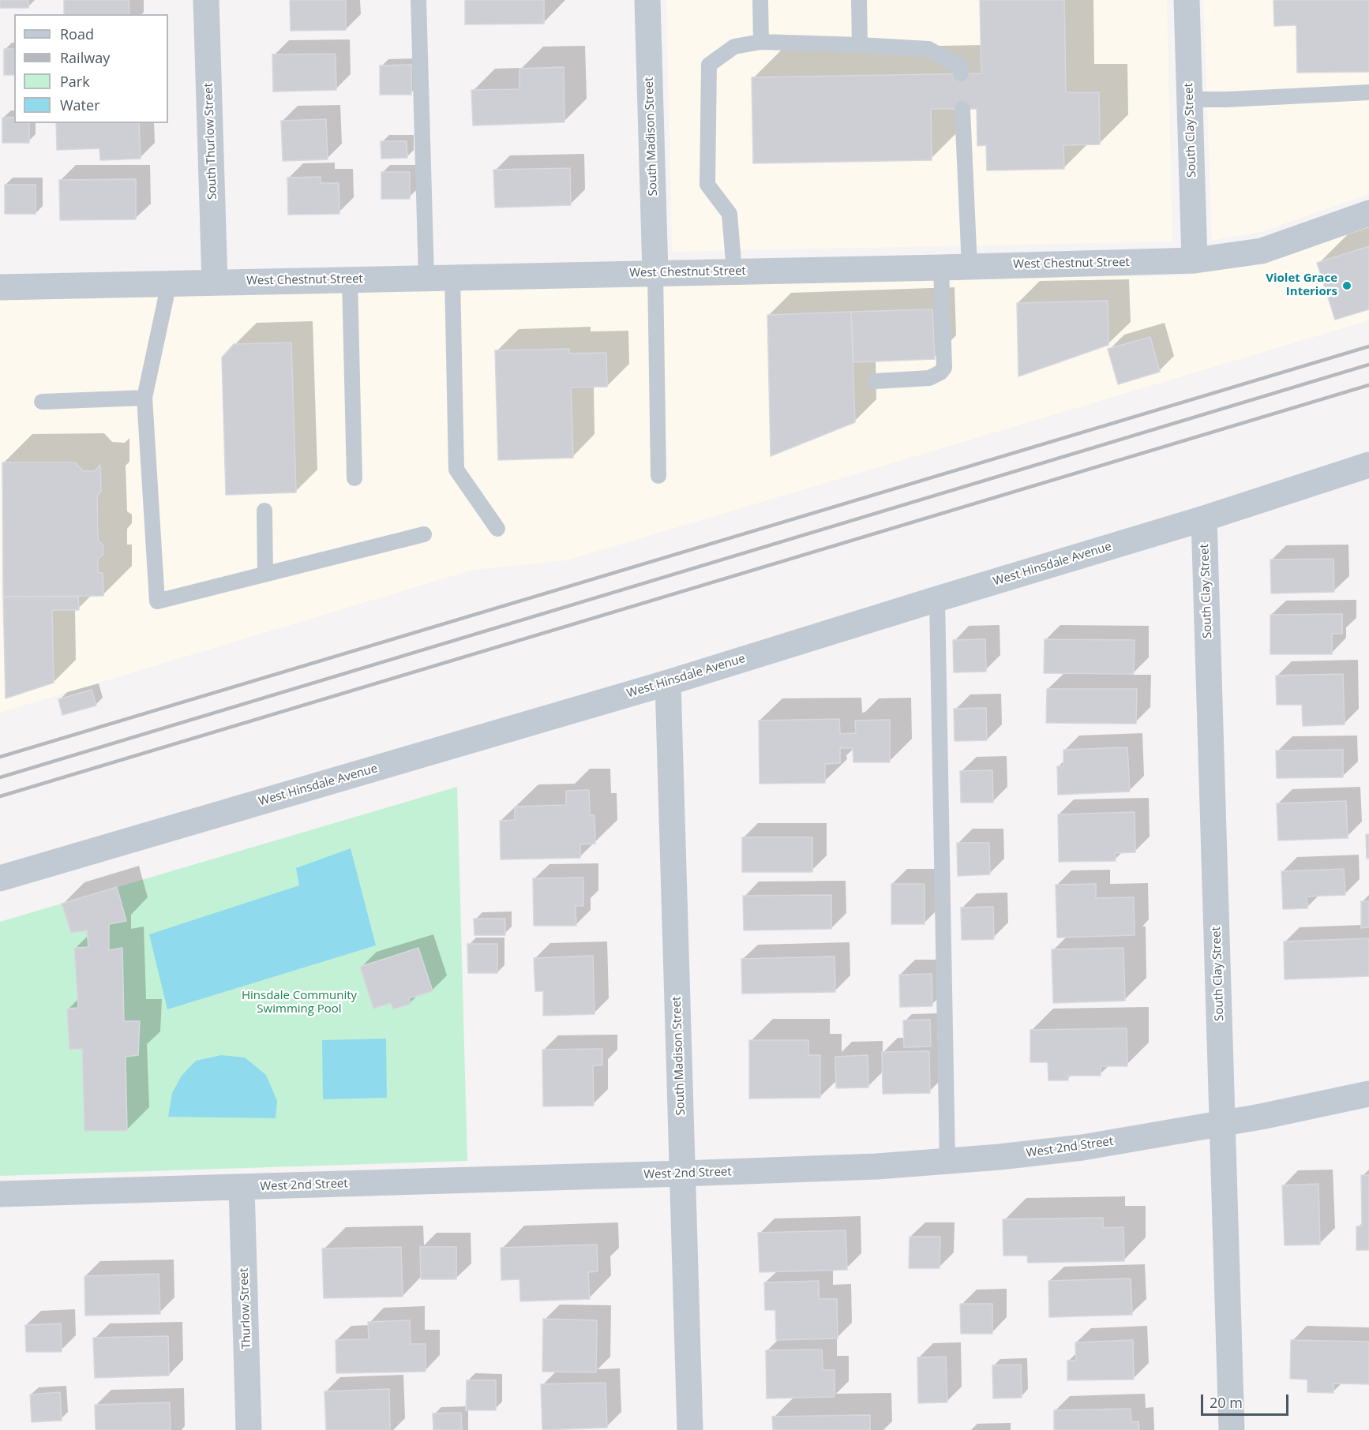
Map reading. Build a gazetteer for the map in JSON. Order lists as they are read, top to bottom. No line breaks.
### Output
{"streets":{"street":["South Clay Street","South Madison Street","South Thurlow Street","West Chestnut Street","West Hinsdale Avenue","West 2nd Street","Thurlow Street"]},"crossings":[["South Clay Street","West Chestnut Street"],["South Clay Street","West Hinsdale Avenue"],["South Clay Street","West 2nd Street"],["South Madison Street","West Chestnut Street"],["South Madison Street","West Hinsdale Avenue"],["South Madison Street","West 2nd Street"],["South Thurlow Street","West Chestnut Street"],["West 2nd Street","Thurlow Street"]],"parks":["Hinsdale Community Swimming Pool"],"places":["Violet Grace Interiors"],"legend":["Road","Railway","Park","Water"],"scale_bar":"20 m"}
